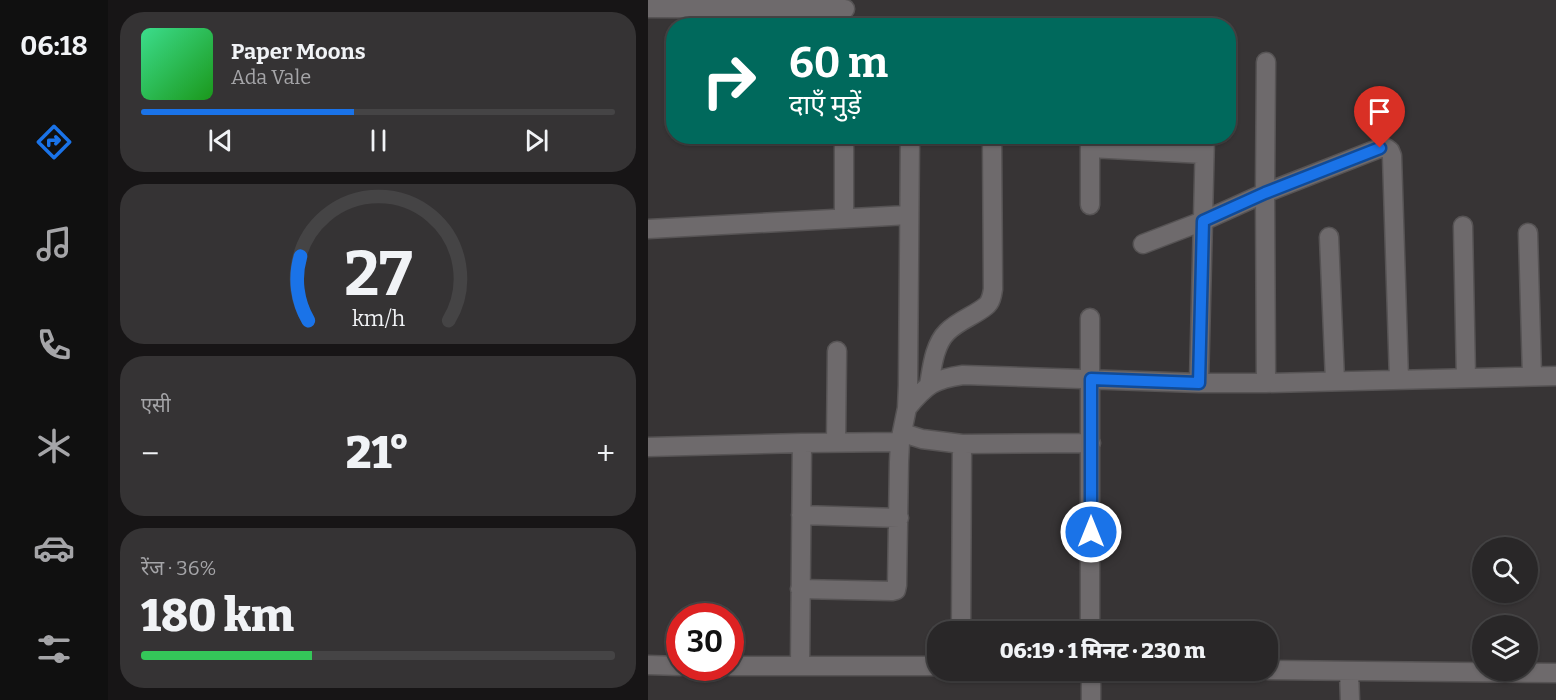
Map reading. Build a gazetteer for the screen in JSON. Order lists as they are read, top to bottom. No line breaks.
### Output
{"page":{"tabs":"06:18","turn":["60 m","दाएँ मुड़ें"],"song":["Paper Moons","Ada Vale"],"tile":["एसी",["रेंज · 36%","180 km"]],"heat":["−","21°","+"],"limit":"30","trip":"06:19 · 1 मिनट · 230 m","gauge":["27","km/h"]}}
